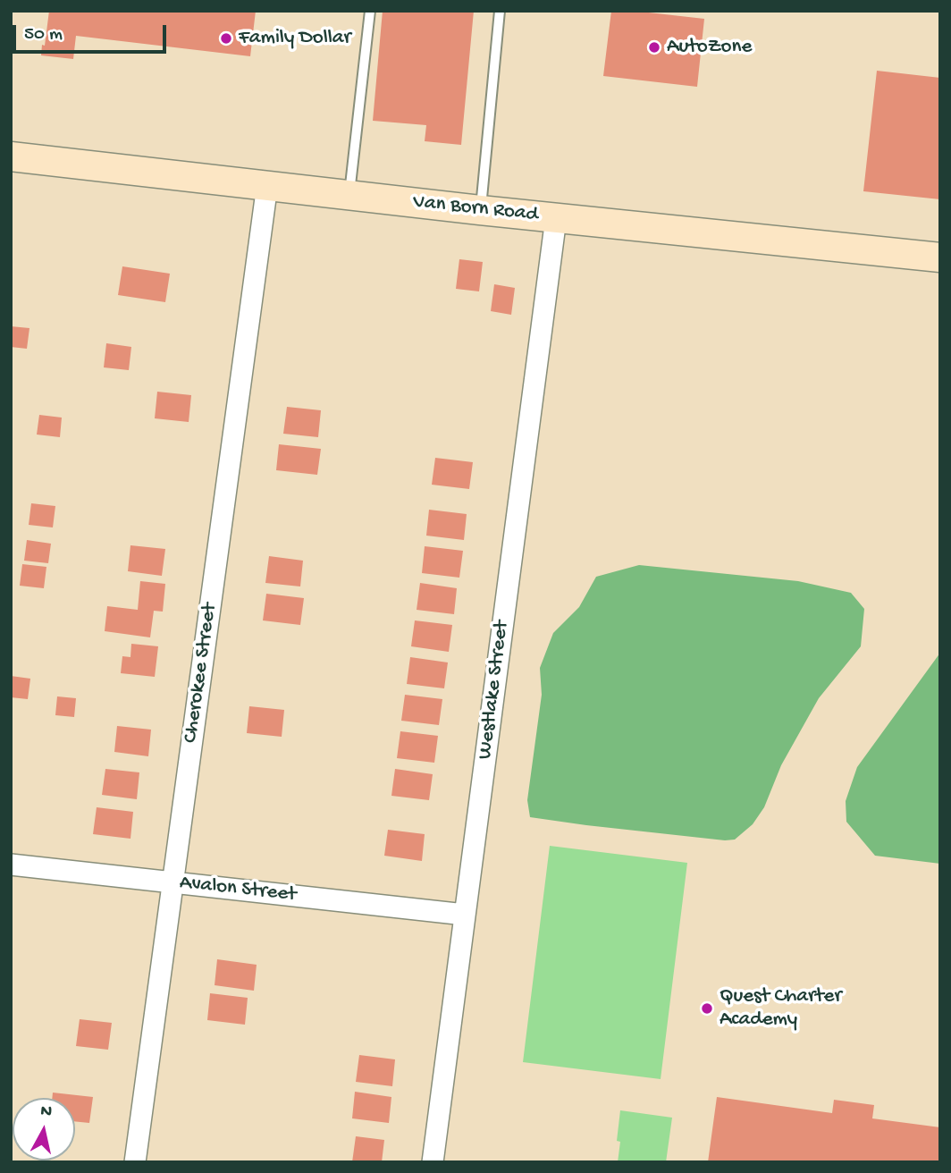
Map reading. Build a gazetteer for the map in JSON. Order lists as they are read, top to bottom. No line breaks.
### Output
{"streets":{"main road":["Van Born Road"],"street":["Cherokee Street","Westlake Street","Avalon Street"]},"crossings":[["Van Born Road","Cherokee Street"],["Van Born Road","Westlake Street"],["Cherokee Street","Avalon Street"],["Westlake Street","Avalon Street"]],"places":["Family Dollar","AutoZone","Quest Charter Academy"],"scale_bar":"50 m","north":"top"}
